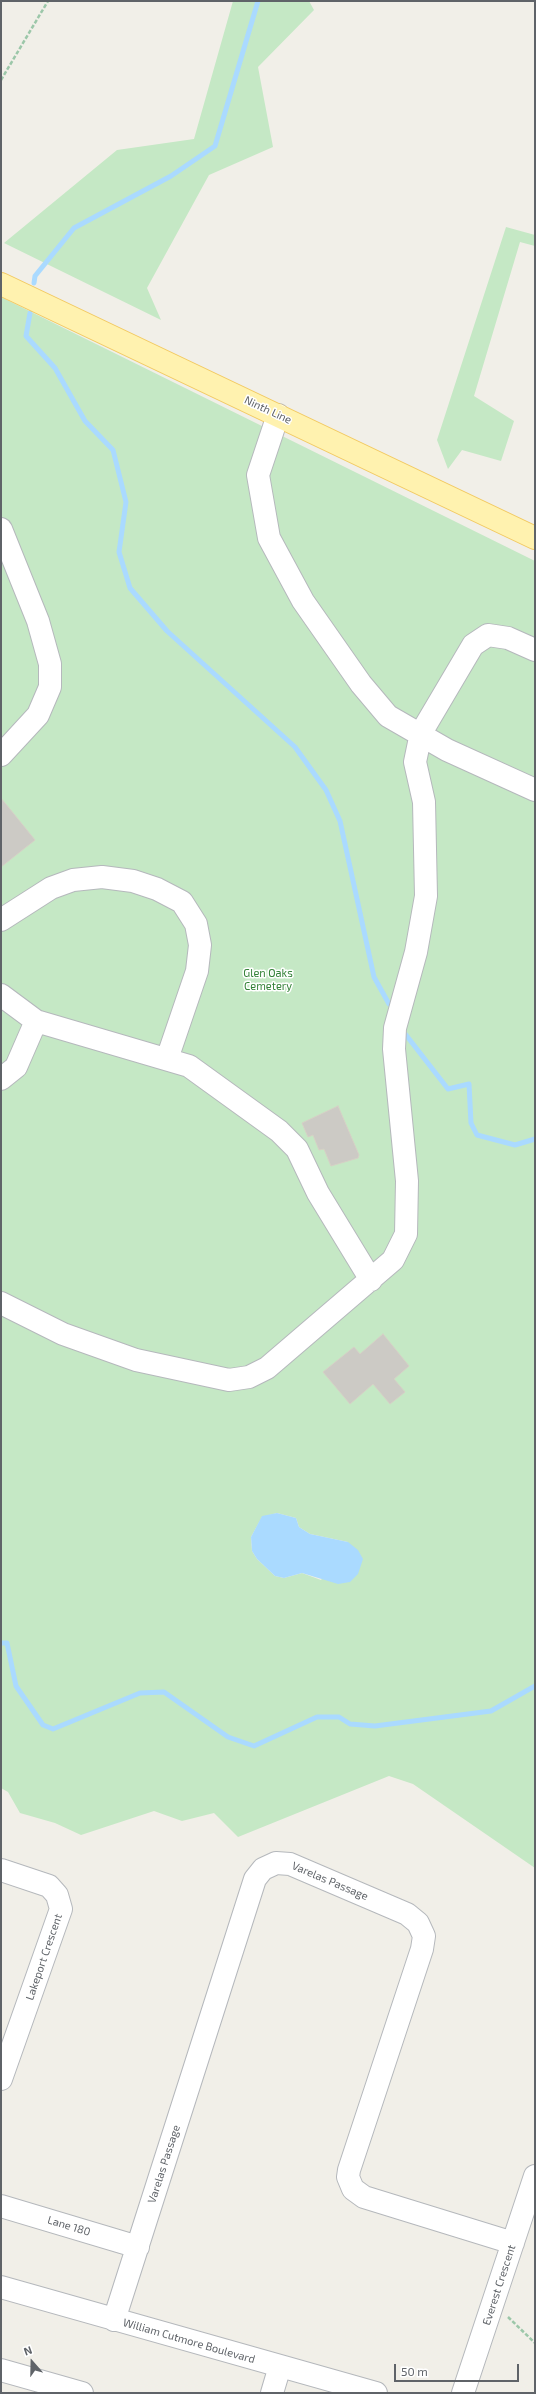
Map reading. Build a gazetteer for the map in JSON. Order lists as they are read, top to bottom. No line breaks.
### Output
{"streets":{"main road":["Ninth Line"],"street":["Varelas Passage","Lakeport Crescent","Lane 180","Everest Crescent","William Cutmore Boulevard"]},"crossings":[["Varelas Passage","Lane 180"],["Varelas Passage","Everest Crescent"],["Varelas Passage","William Cutmore Boulevard"]],"parks":["Glen Oaks Cemetery"],"scale_bar":"50 m","north":"top"}
